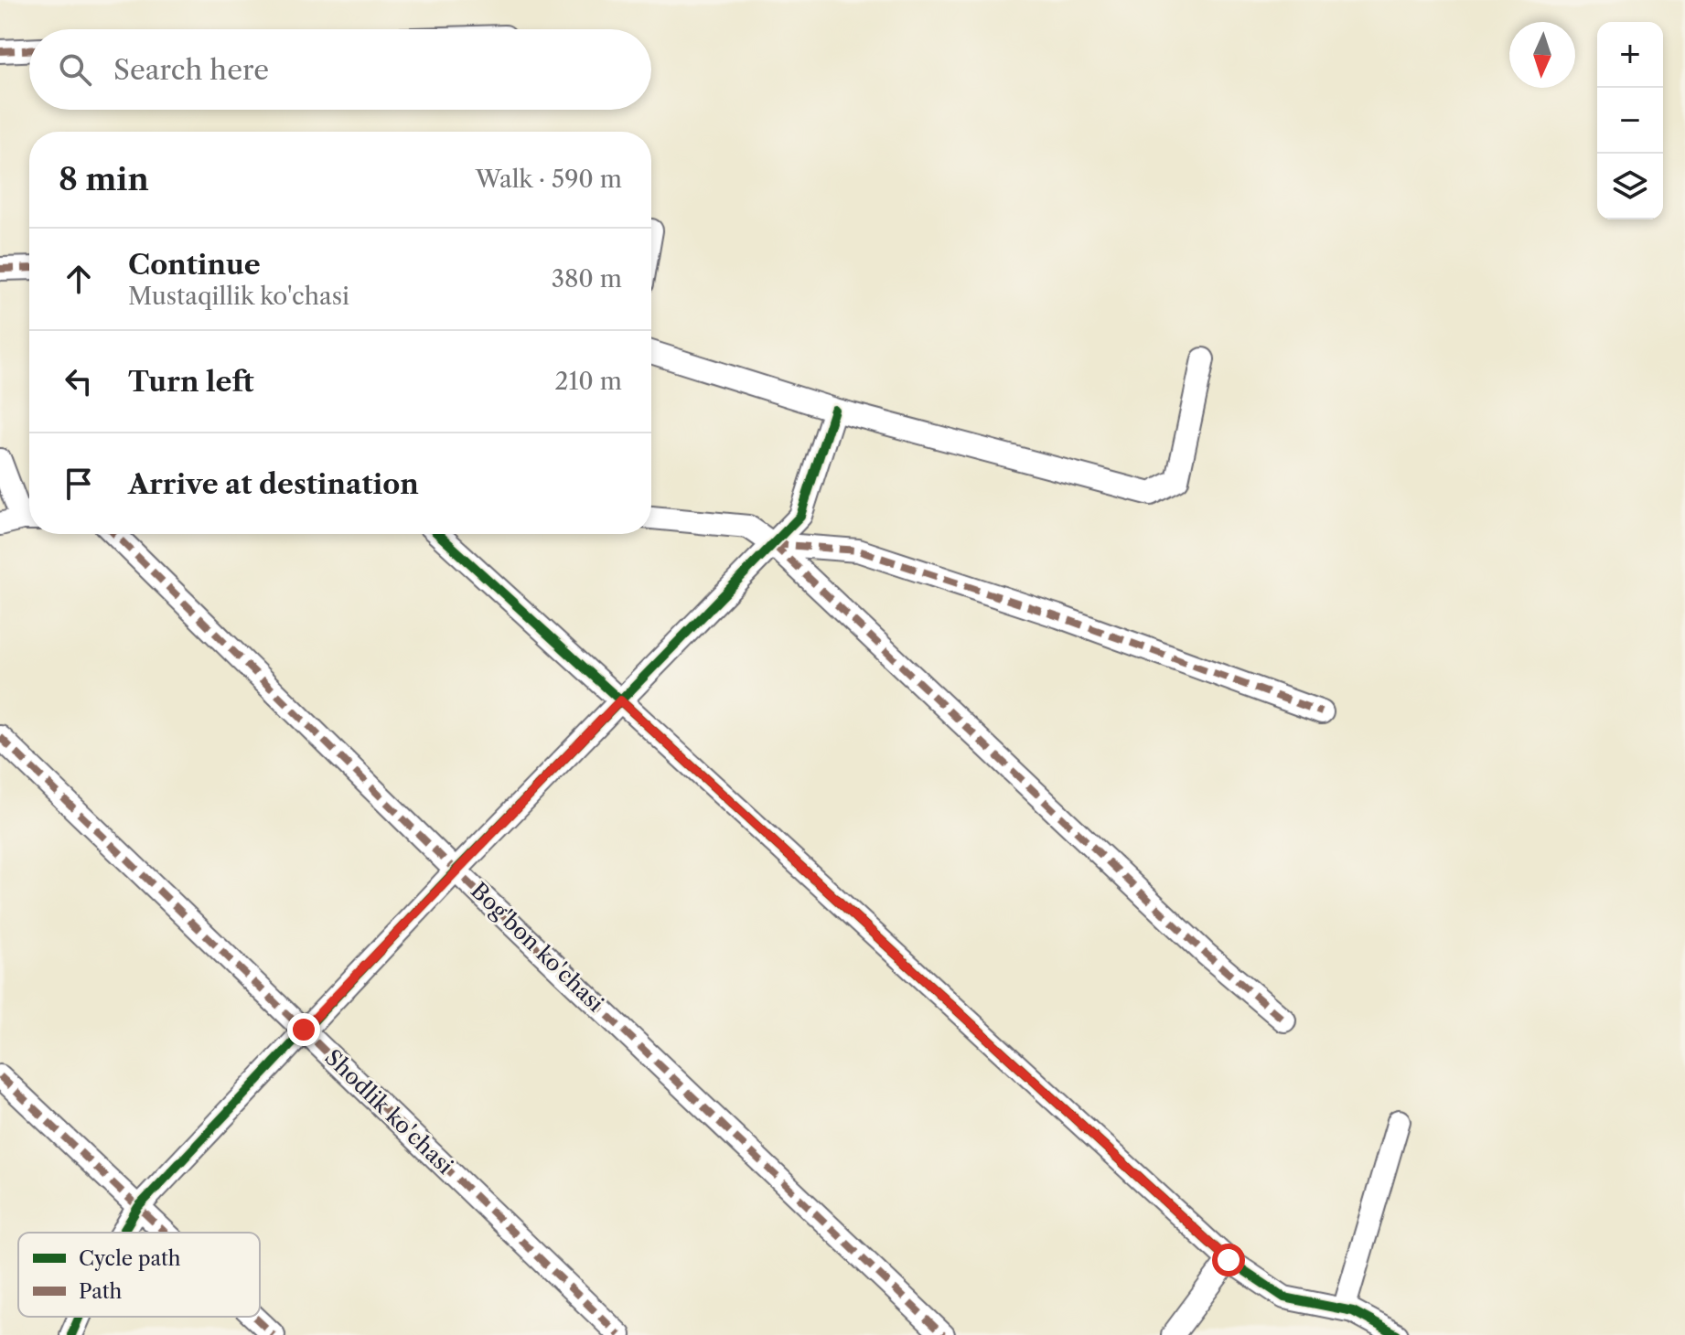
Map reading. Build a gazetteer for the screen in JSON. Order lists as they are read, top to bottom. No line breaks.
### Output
{"streets":{"street":["Bog'bon ko'chasi","Shodlik ko'chasi"]},"legend":["Cycle path","Path"],"north":"bottom","page":{"map_buttons":["+","−"],"search":"Search here","heading":["8 min","Walk · 590 m"],"list":[["Continue","Mustaqillik ko'chasi","380 m"],["Turn left","210 m"],"Arrive at destination"]}}
